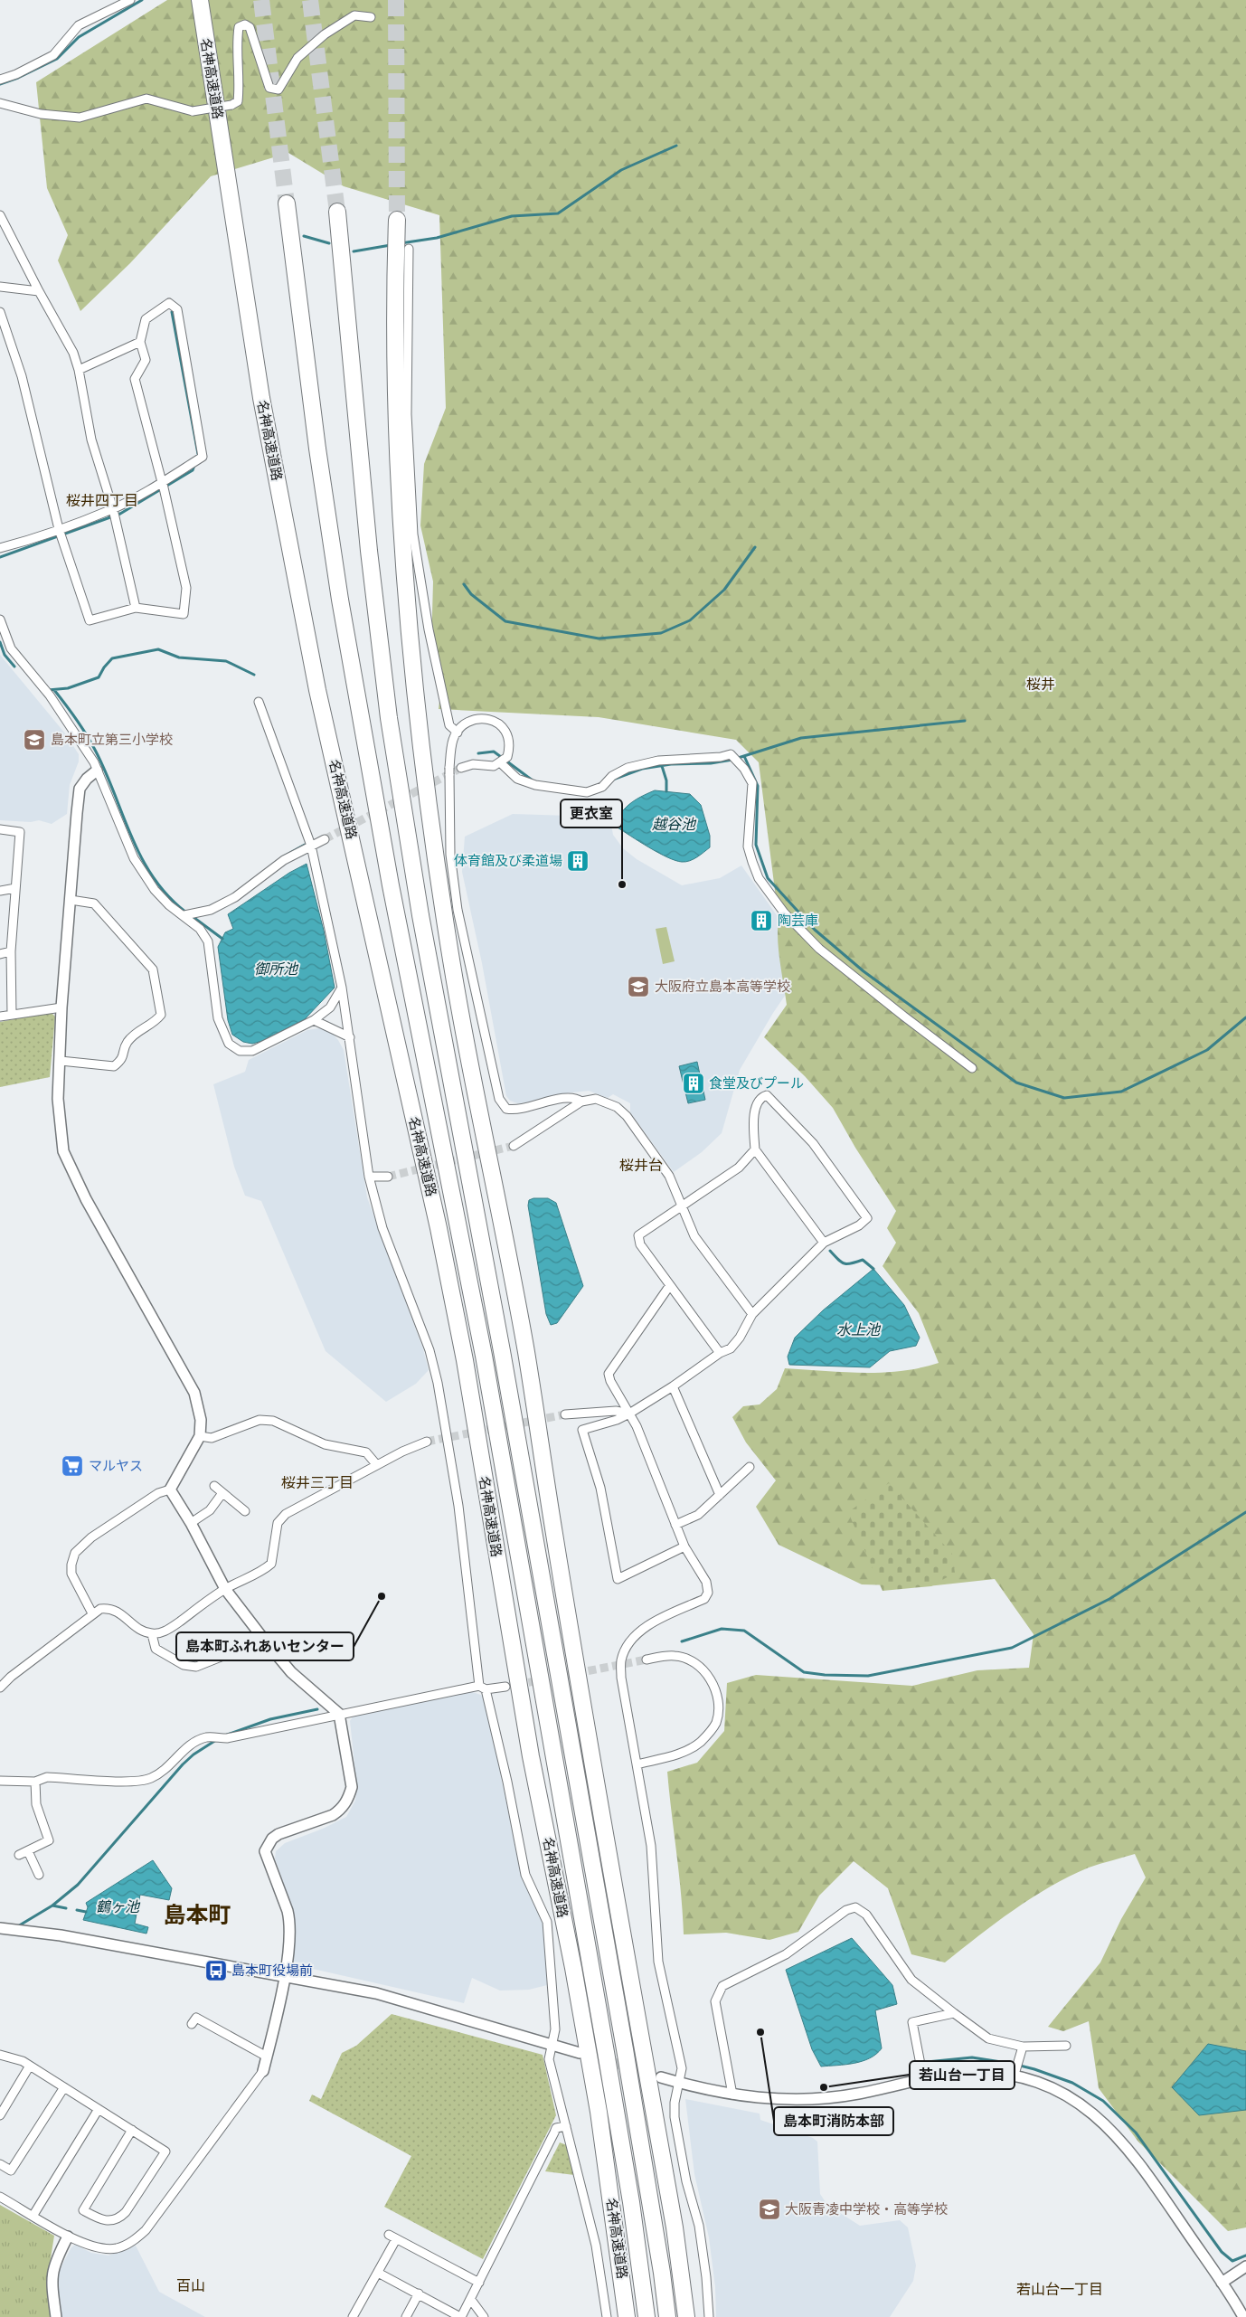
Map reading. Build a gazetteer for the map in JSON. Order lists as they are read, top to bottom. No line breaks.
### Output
{"streets":{"highway":["名神高速道路"]},"districts":["桜井四丁目","桜井","桜井台","桜井三丁目","島本町","百山","若山台一丁目"],"water":["越谷池","御所池","水上池","鶴ヶ池"],"places":{"school or university":["島本町立第三小学校","大阪府立島本高等学校","大阪青凌中学校・高等学校"],"building":["体育館及び柔道場","陶芸庫","食堂及びプール"],"other":["更衣室","島本町ふれあいセンター","島本町消防本部","若山台一丁目"],"supermarket":["マルヤス"],"bus stop":["島本町役場前"]}}
